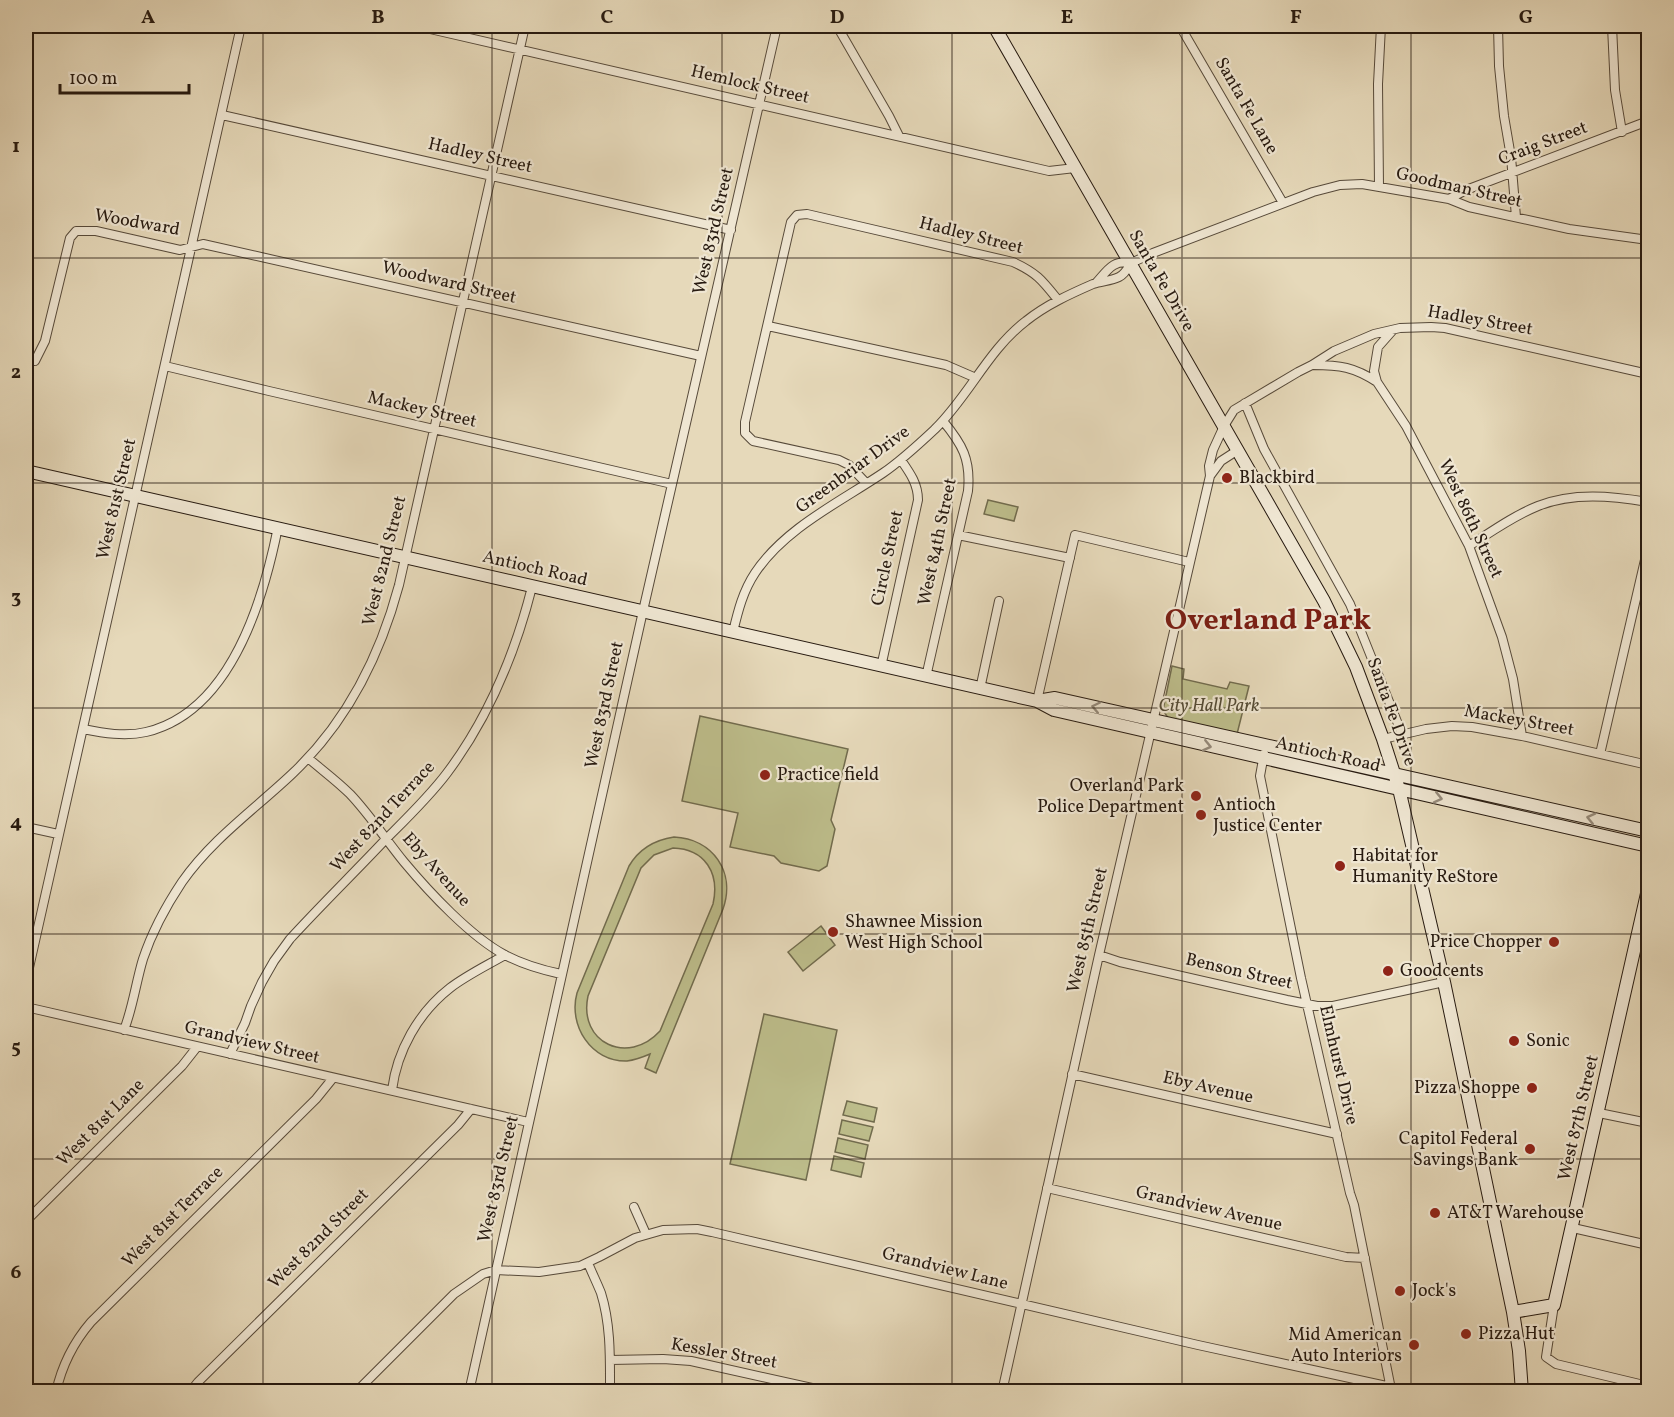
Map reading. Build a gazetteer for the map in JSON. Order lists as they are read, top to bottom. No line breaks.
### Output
{"streets":{"main road":["Santa Fe Drive","Antioch Road","West 87th Street"],"street":["Hemlock Street","Santa Fe Lane","Craig Street","Hadley Street","Goodman Street","Woodward","West 83rd Street","Woodward Street","Mackey Street","Greenbriar Drive","West 81st Street","West 86th Street","West 84th Street","Circle Street","West 82nd Street","West 82nd Terrace","Eby Avenue","West 85th Street","Benson Street","Grandview Street","Elmhurst Drive","West 81st Lane","Grandview Avenue","West 81st Terrace","Grandview Lane","Kessler Street"]},"crossings":[["Hemlock Street","West 83rd Street"],["Hemlock Street","Santa Fe Drive"],["Hemlock Street","West 82nd Street"],["Santa Fe Lane","Goodman Street"],["Craig Street","Goodman Street"],["Hadley Street","West 83rd Street"],["Hadley Street","Santa Fe Drive"],["Hadley Street","Greenbriar Drive"],["Hadley Street","West 81st Street"],["Hadley Street","West 82nd Street"],["Hadley Street","West 85th Street"],["Goodman Street","Santa Fe Drive"],["Goodman Street","Greenbriar Drive"],["Woodward","Woodward Street"],["Woodward","West 81st Street"],["West 83rd Street","Woodward Street"],["West 83rd Street","Mackey Street"],["West 83rd Street","Antioch Road"],["West 83rd Street","Eby Avenue"],["West 83rd Street","Grandview Lane"],["Santa Fe Drive","Mackey Street"],["Santa Fe Drive","Greenbriar Drive"],["Santa Fe Drive","Antioch Road"],["Santa Fe Drive","West 85th Street"],["Santa Fe Drive","Benson Street"],["Woodward Street","West 81st Street"],["Woodward Street","West 82nd Street"],["Mackey Street","West 81st Street"],["Mackey Street","West 86th Street"],["Mackey Street","West 82nd Street"],["Greenbriar Drive","West 84th Street"],["Greenbriar Drive","Circle Street"],["Greenbriar Drive","Antioch Road"],["West 81st Street","Antioch Road"],["West 84th Street","Antioch Road"],["Circle Street","Antioch Road"],["West 82nd Street","Antioch Road"],["West 82nd Street","Eby Avenue"],["West 82nd Street","Grandview Street"],["Antioch Road","West 82nd Terrace"],["Antioch Road","West 85th Street"],["Antioch Road","Elmhurst Drive"],["West 82nd Terrace","Eby Avenue"],["West 82nd Terrace","Grandview Street"],["Eby Avenue","West 85th Street"],["Eby Avenue","Elmhurst Drive"],["West 85th Street","Benson Street"],["West 85th Street","Grandview Avenue"],["West 85th Street","Grandview Lane"],["Benson Street","Elmhurst Drive"],["Grandview Street","West 81st Lane"],["Grandview Street","West 81st Terrace"],["Elmhurst Drive","Grandview Avenue"],["Elmhurst Drive","Grandview Lane"]],"districts":["Overland Park"],"parks":["City Hall Park"],"places":["Blackbird","Practice field","Overland Park Police Department","Antioch Justice Center","Habitat for Humanity ReStore","Shawnee Mission West High School","Price Chopper","Goodcents","Sonic","Pizza Shoppe","Capitol Federal Savings Bank","AT&T Warehouse","Jock's","Pizza Hut","Mid American Auto Interiors"],"scale_bar":"100 m","grid":{"columns":["A","B","C","D","E","F","G"],"rows":["1","2","3","4","5","6"]}}
